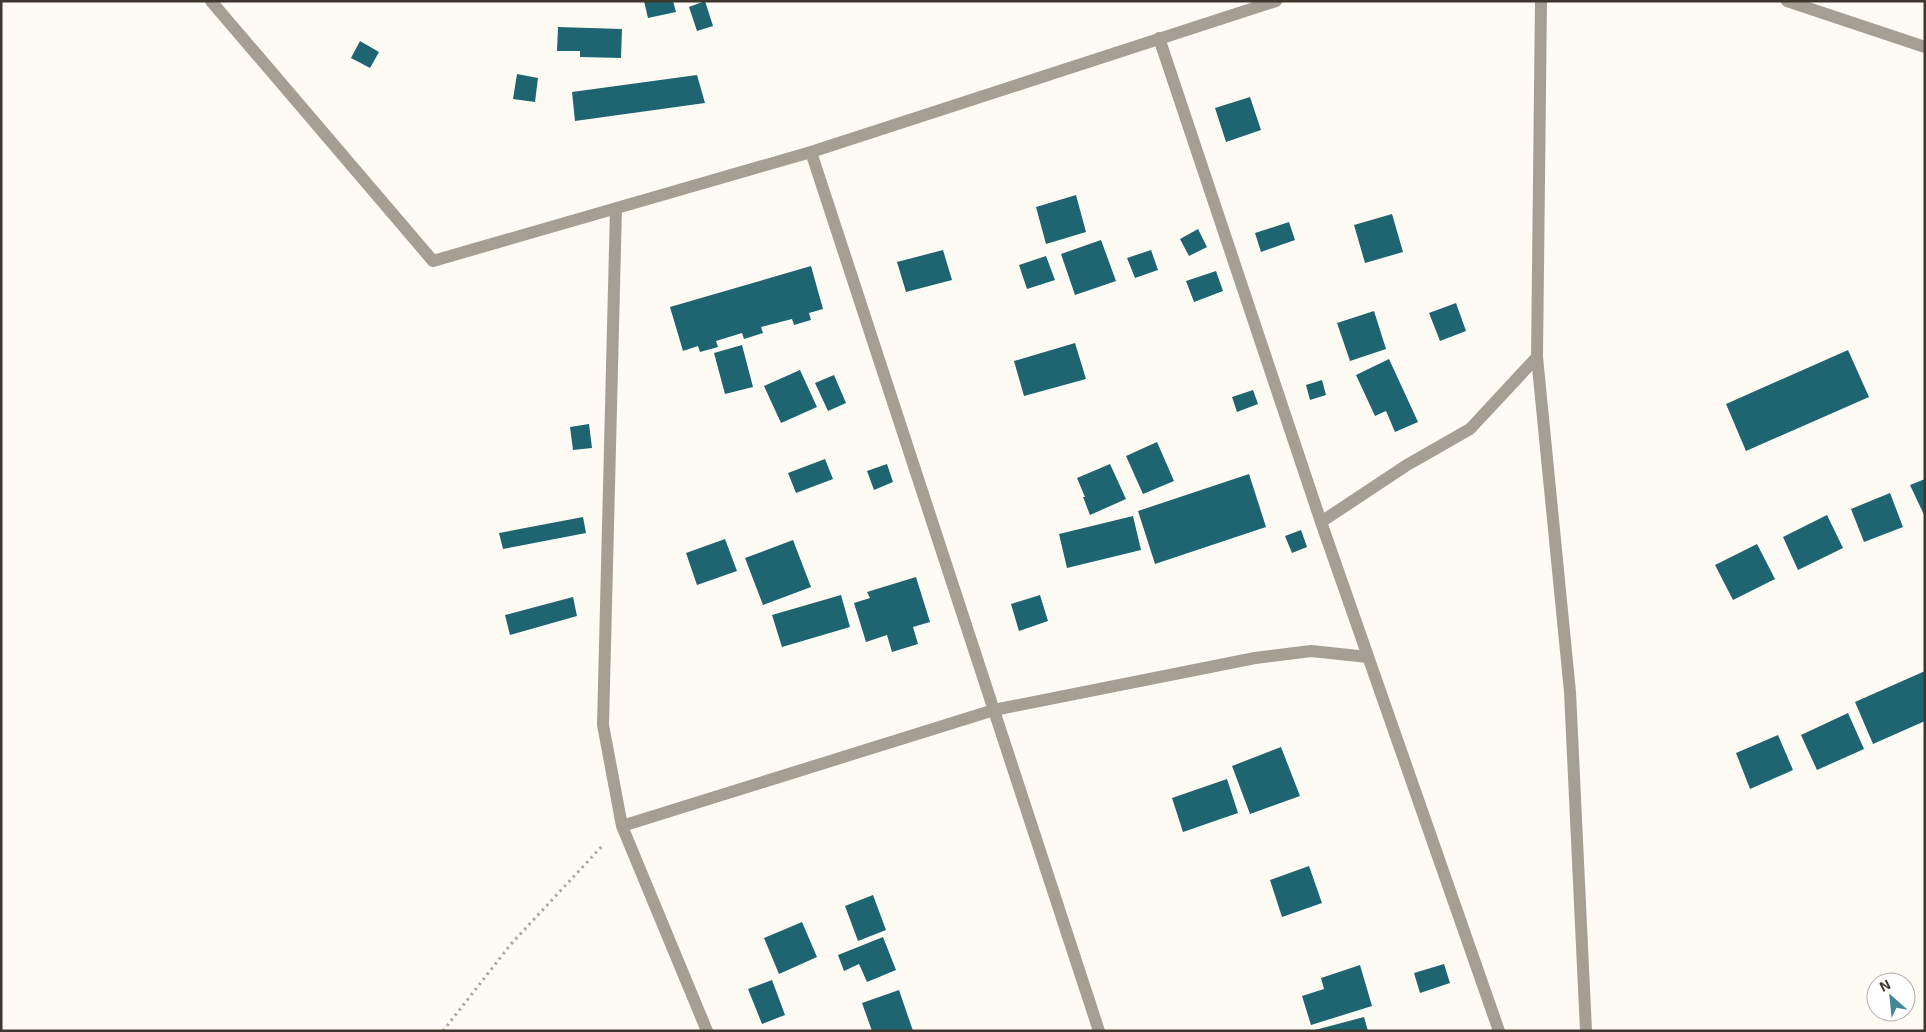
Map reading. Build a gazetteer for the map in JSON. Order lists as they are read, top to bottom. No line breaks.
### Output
{"north":"top left"}
